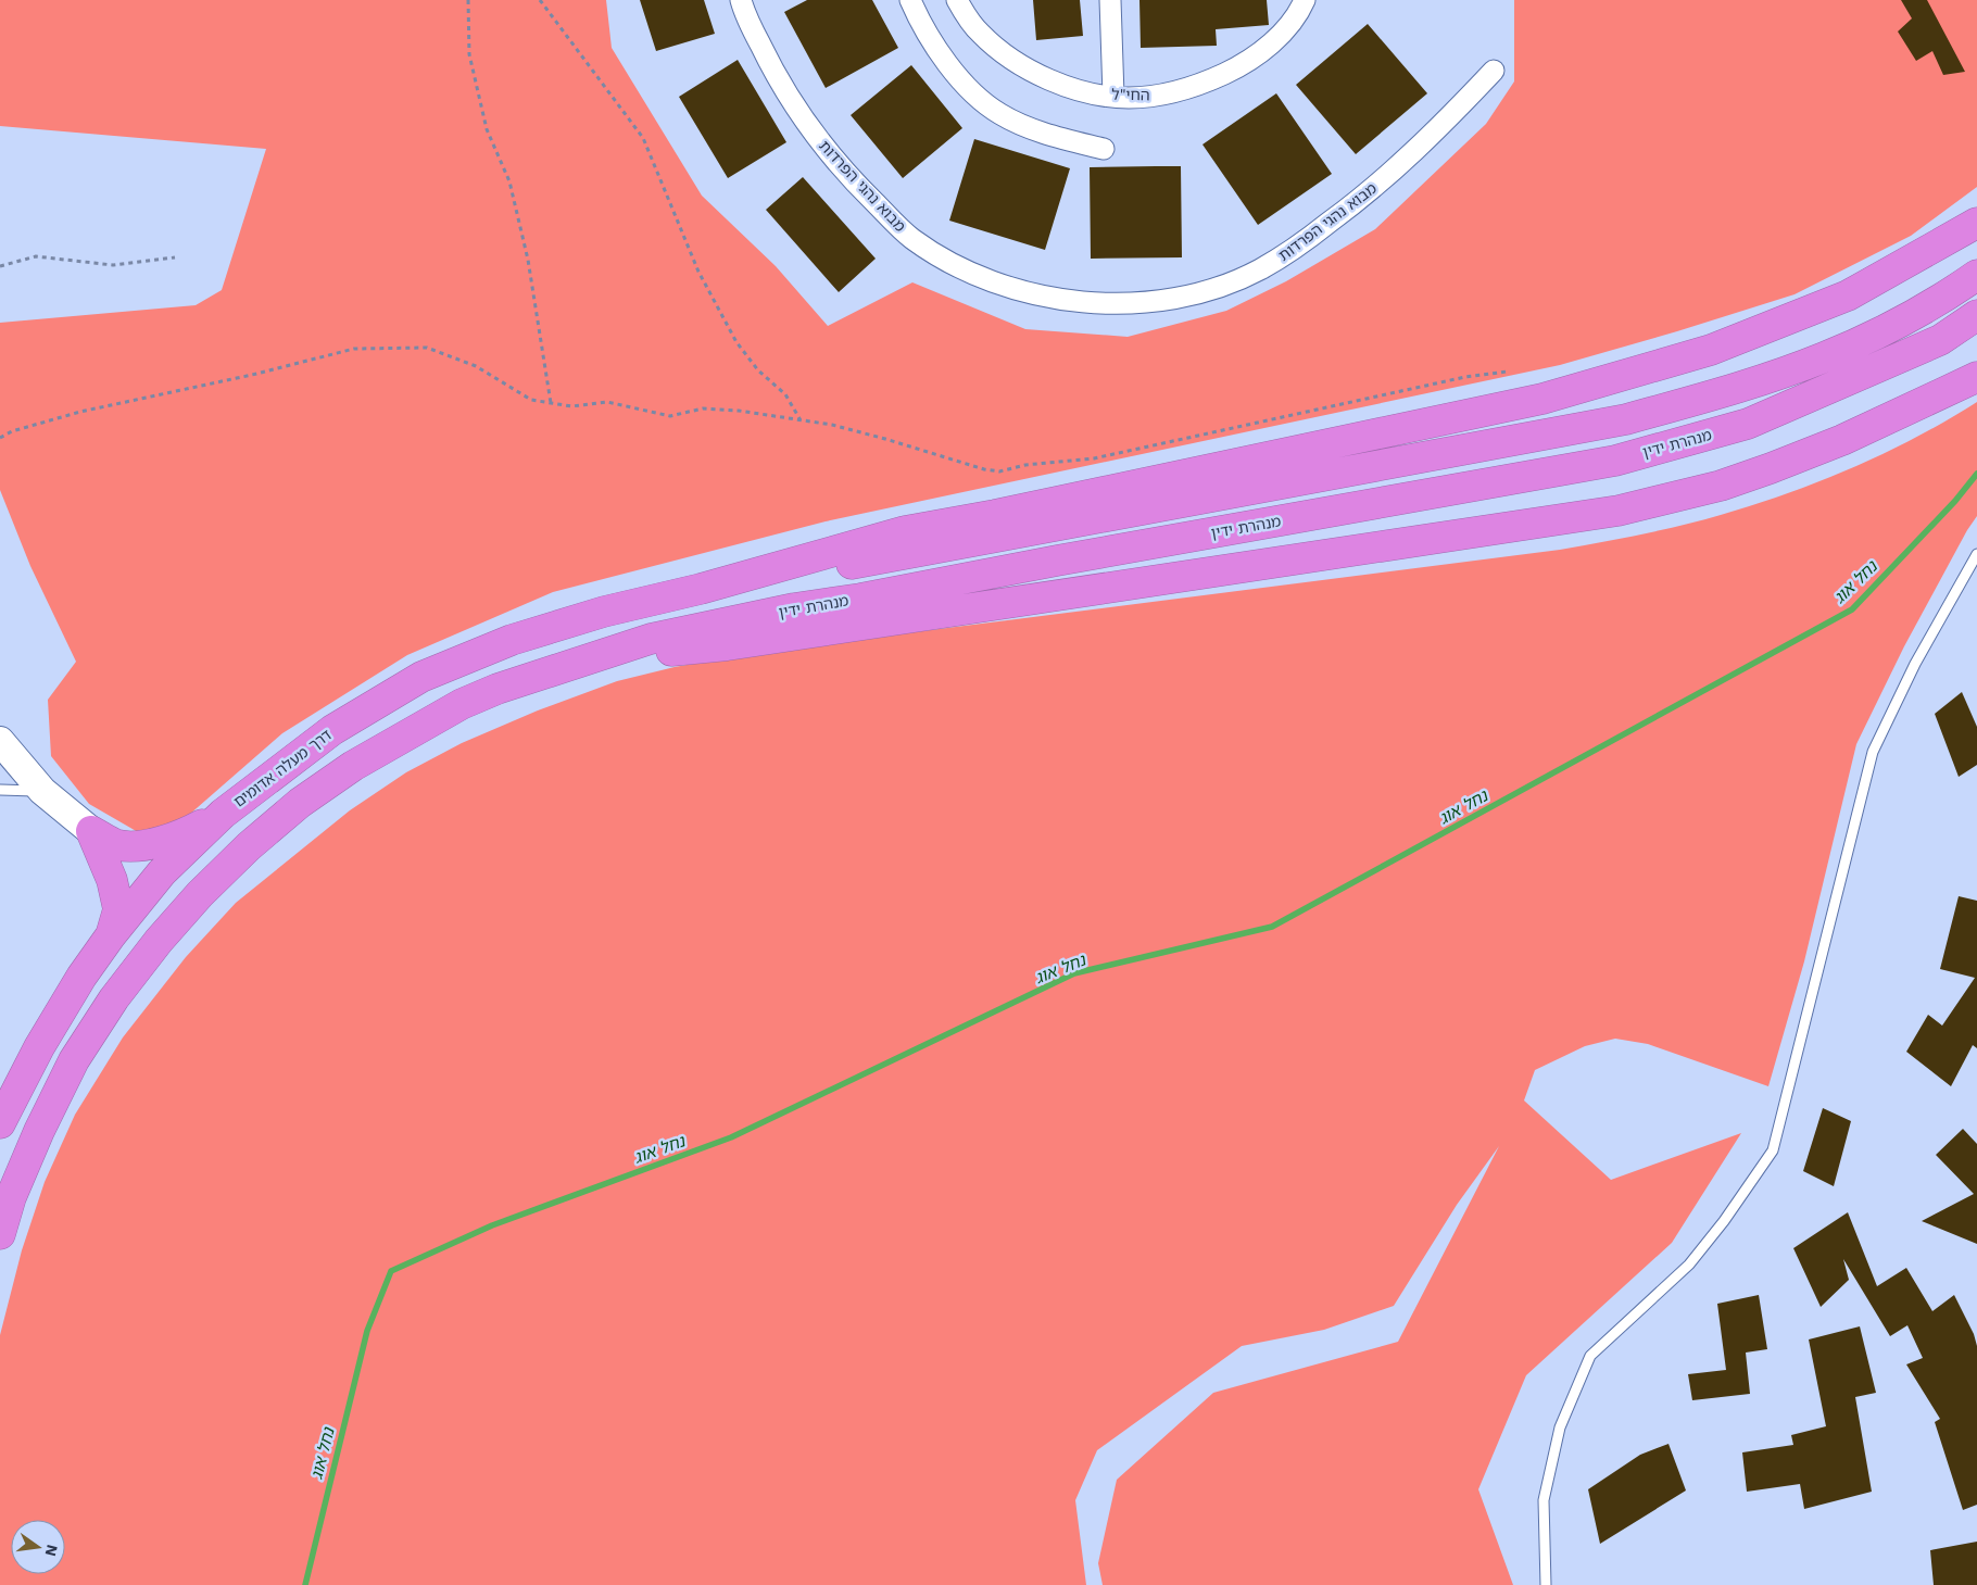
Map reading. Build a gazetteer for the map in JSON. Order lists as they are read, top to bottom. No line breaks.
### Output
{"streets":{"highway":["מנהרת ידין","דרך מעלה אדומים"],"street":["החי\"ל","מבוא נהגי הפרדות"]},"water":["נחל אוג"],"north":"right"}
